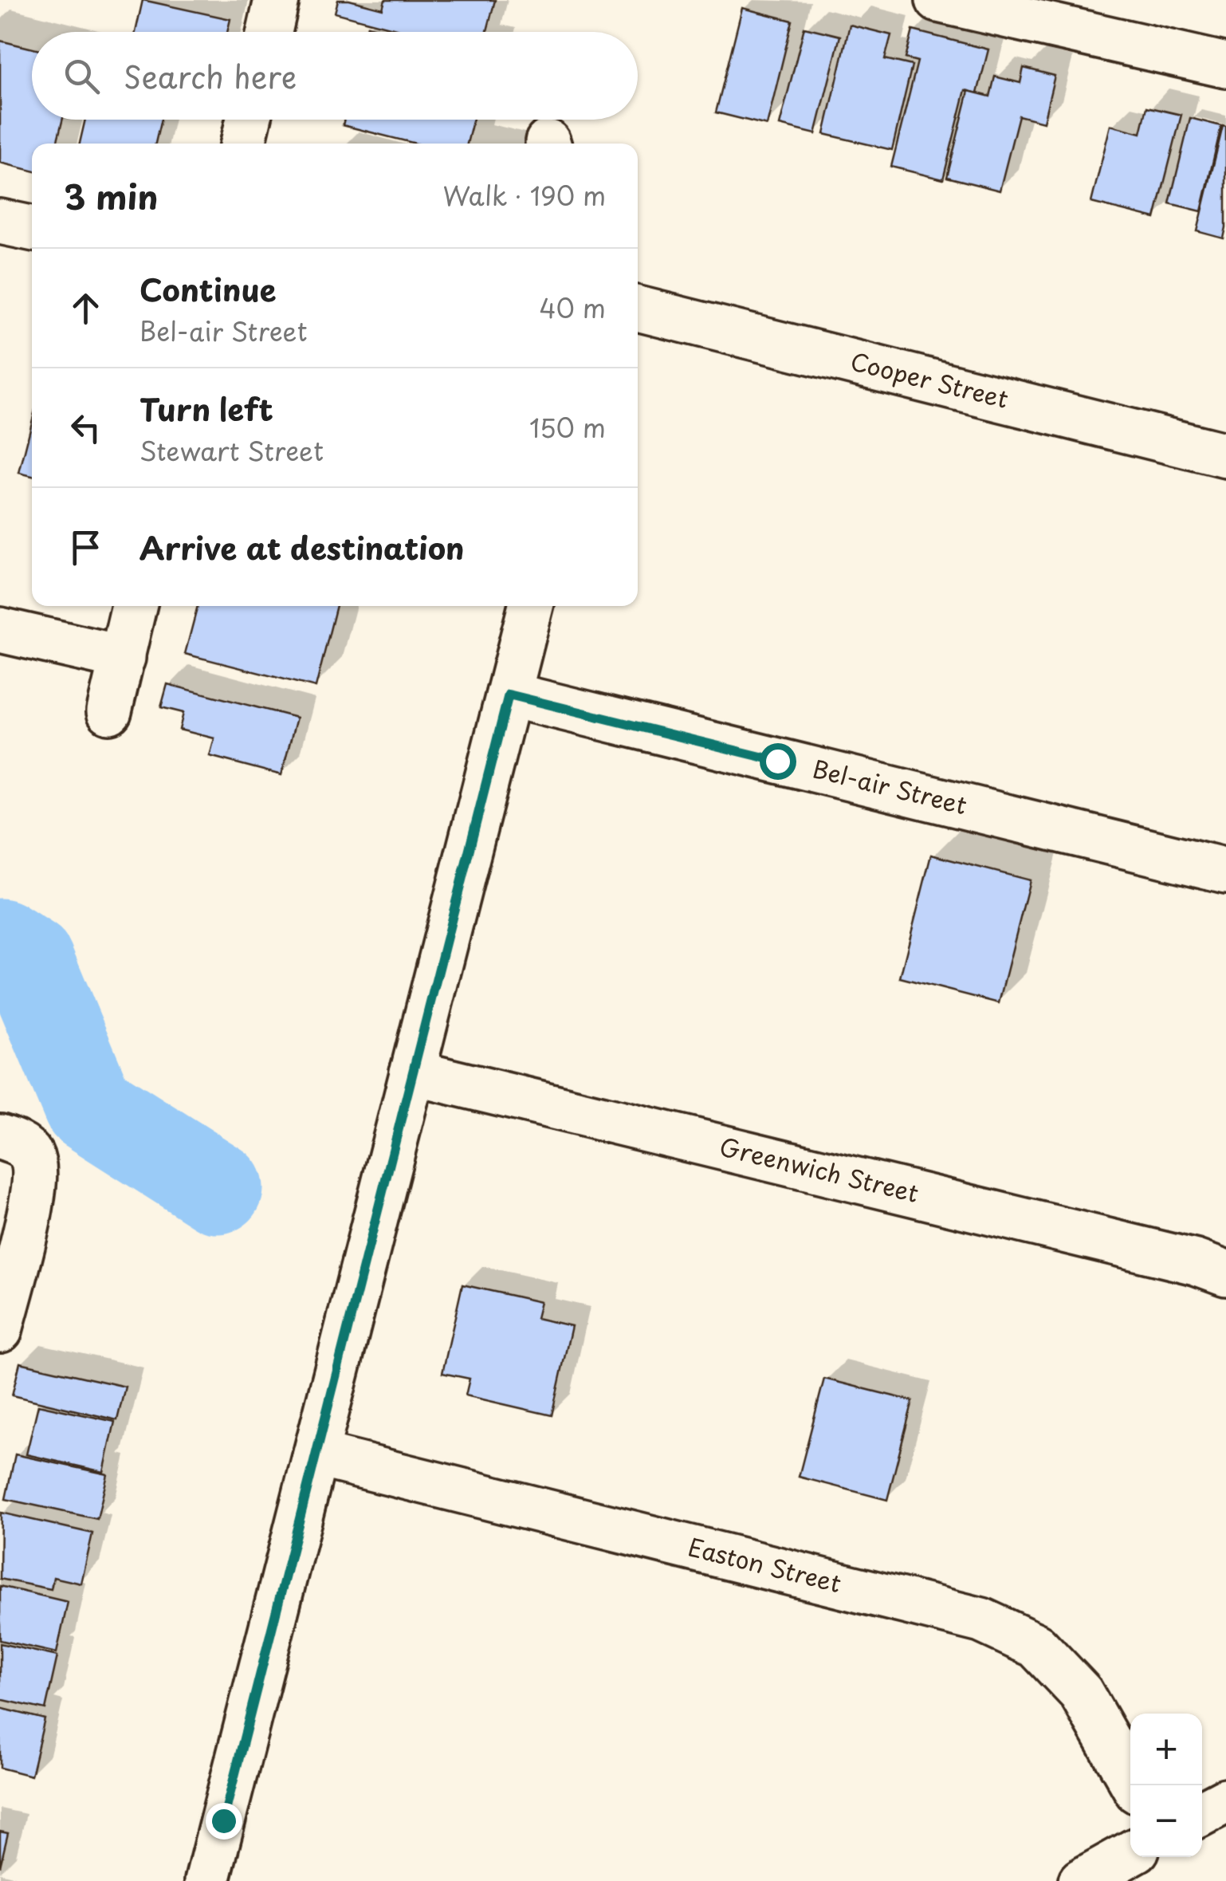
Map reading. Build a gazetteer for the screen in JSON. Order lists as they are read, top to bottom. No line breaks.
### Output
{"streets":{"street":["Cooper Street","Bel-air Street","Greenwich Street","Easton Street"]},"page":{"search":"Search here","heading":["3 min","Walk · 190 m"],"list":[["Continue","Bel-air Street","40 m"],["Turn left","Stewart Street","150 m"],"Arrive at destination"],"map_buttons":["+","−"]}}
